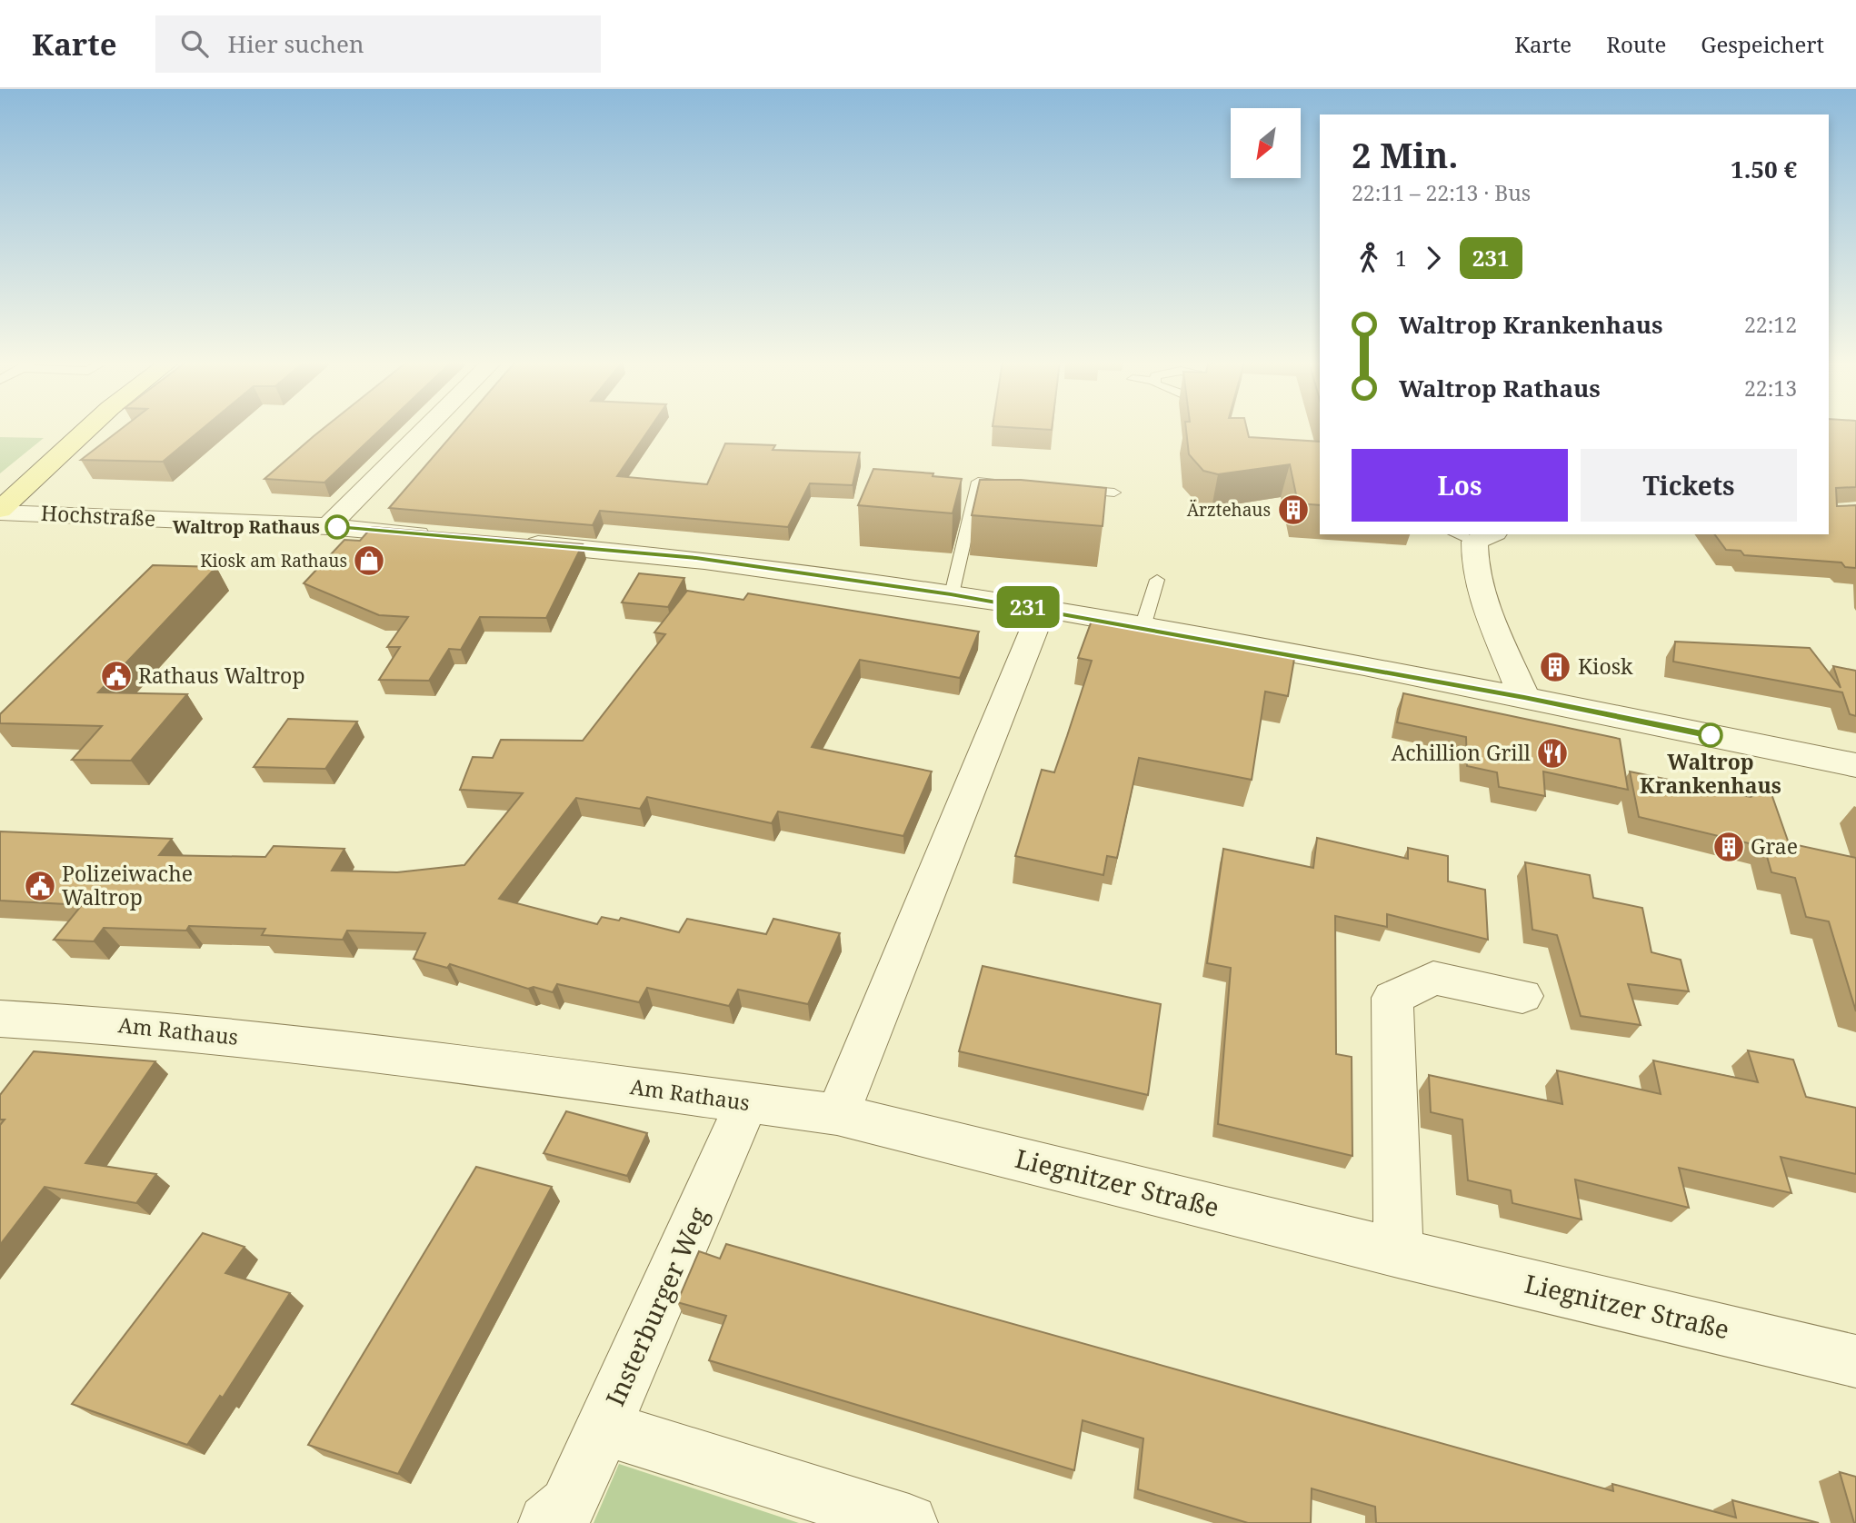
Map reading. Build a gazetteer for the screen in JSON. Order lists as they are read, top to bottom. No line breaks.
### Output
{"streets":{"street":["Hochstraße","Am Rathaus","Liegnitzer Straße","Insterburger Weg"]},"crossings":[["Am Rathaus","Liegnitzer Straße"],["Am Rathaus","Insterburger Weg"]],"places":{"building":["Ärztehaus","Kiosk","Grae"],"other":["Waltrop Rathaus","Waltrop Krankenhaus"],"shop":["Kiosk am Rathaus"],"public building":["Rathaus Waltrop","Polizeiwache Waltrop"],"restaurant":["Achillion Grill"]},"lines":["bus line 231"],"north":"bottom left","page":{"header":"Karte","search":"Hier suchen","nav":["Karte","Route","Gespeichert"],"on_map":"231","heading":["2 Min.","22:11 – 22:13 · Bus","1.50 €"],"legs":["1","231"],"list":[{"name":"Waltrop Krankenhaus","value":"22:12"},{"name":"Waltrop Rathaus","value":"22:13"}],"buttons":["Los","Tickets"]}}
